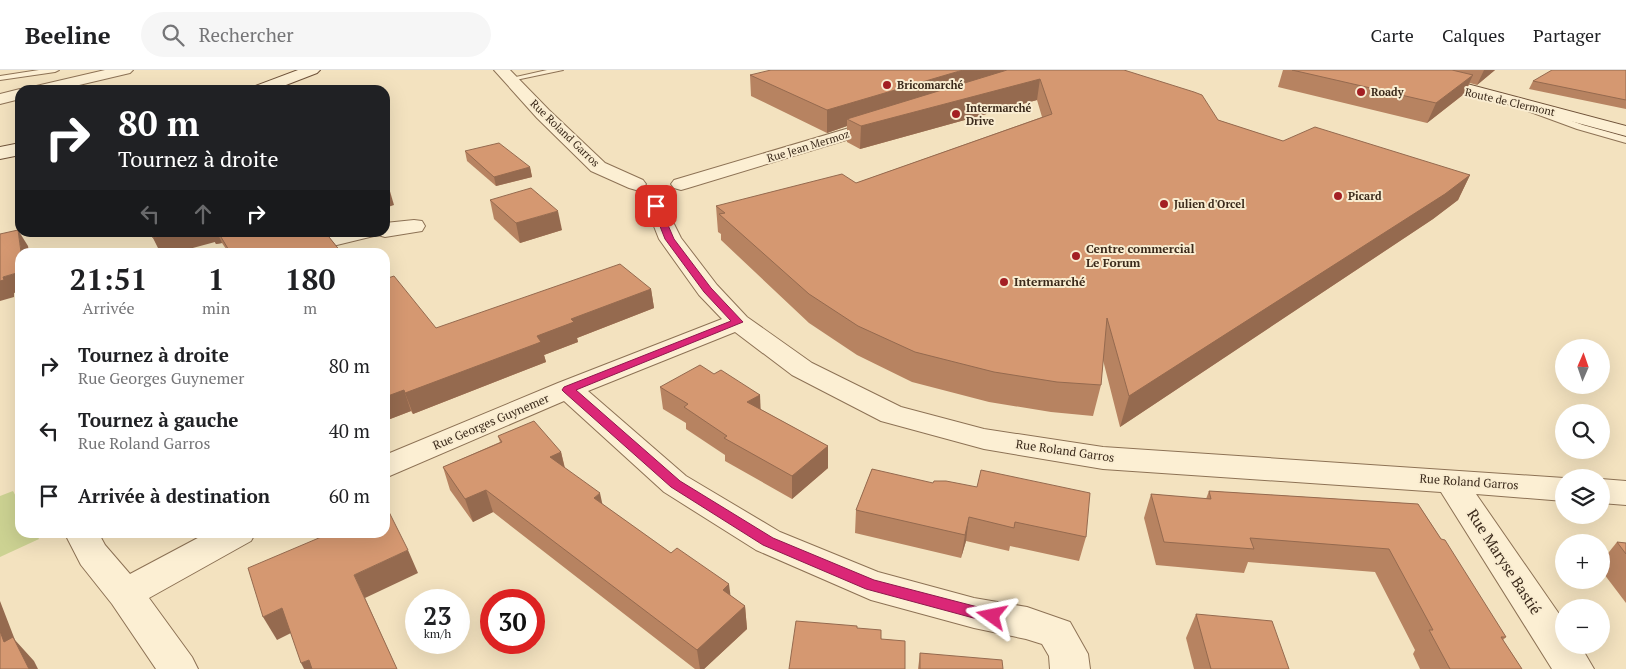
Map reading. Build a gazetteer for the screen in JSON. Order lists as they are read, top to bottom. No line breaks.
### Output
{"streets":{"street":["Route de Clermont","Rue Roland Garros","Rue Jean Mermoz","Rue Georges Guynemer","Rue Maryse Bastié"]},"crossings":[["Rue Roland Garros","Rue Georges Guynemer"],["Rue Roland Garros","Rue Maryse Bastié"]],"places":["Bricomarché","Roady","Intermarché Drive","Picard","Julien d'Orcel","Centre commercial Le Forum","Intermarché"],"north":"top","page":{"header":"Beeline","search":"Rechercher","nav":["Carte","Calques","Partager"],"turn":["80 m","Tournez à droite"],"eta":["21:51","Arrivée","1","min","180","m"],"list":[{"name":"Tournez à droite","note":"Rue Georges Guynemer","value":"80 m"},{"name":"Tournez à gauche","note":"Rue Roland Garros","value":"40 m"},{"name":"Arrivée à destination","value":"60 m"}],"map_buttons":["+","−"],"speed":"23 km/h","limit":"30"}}
